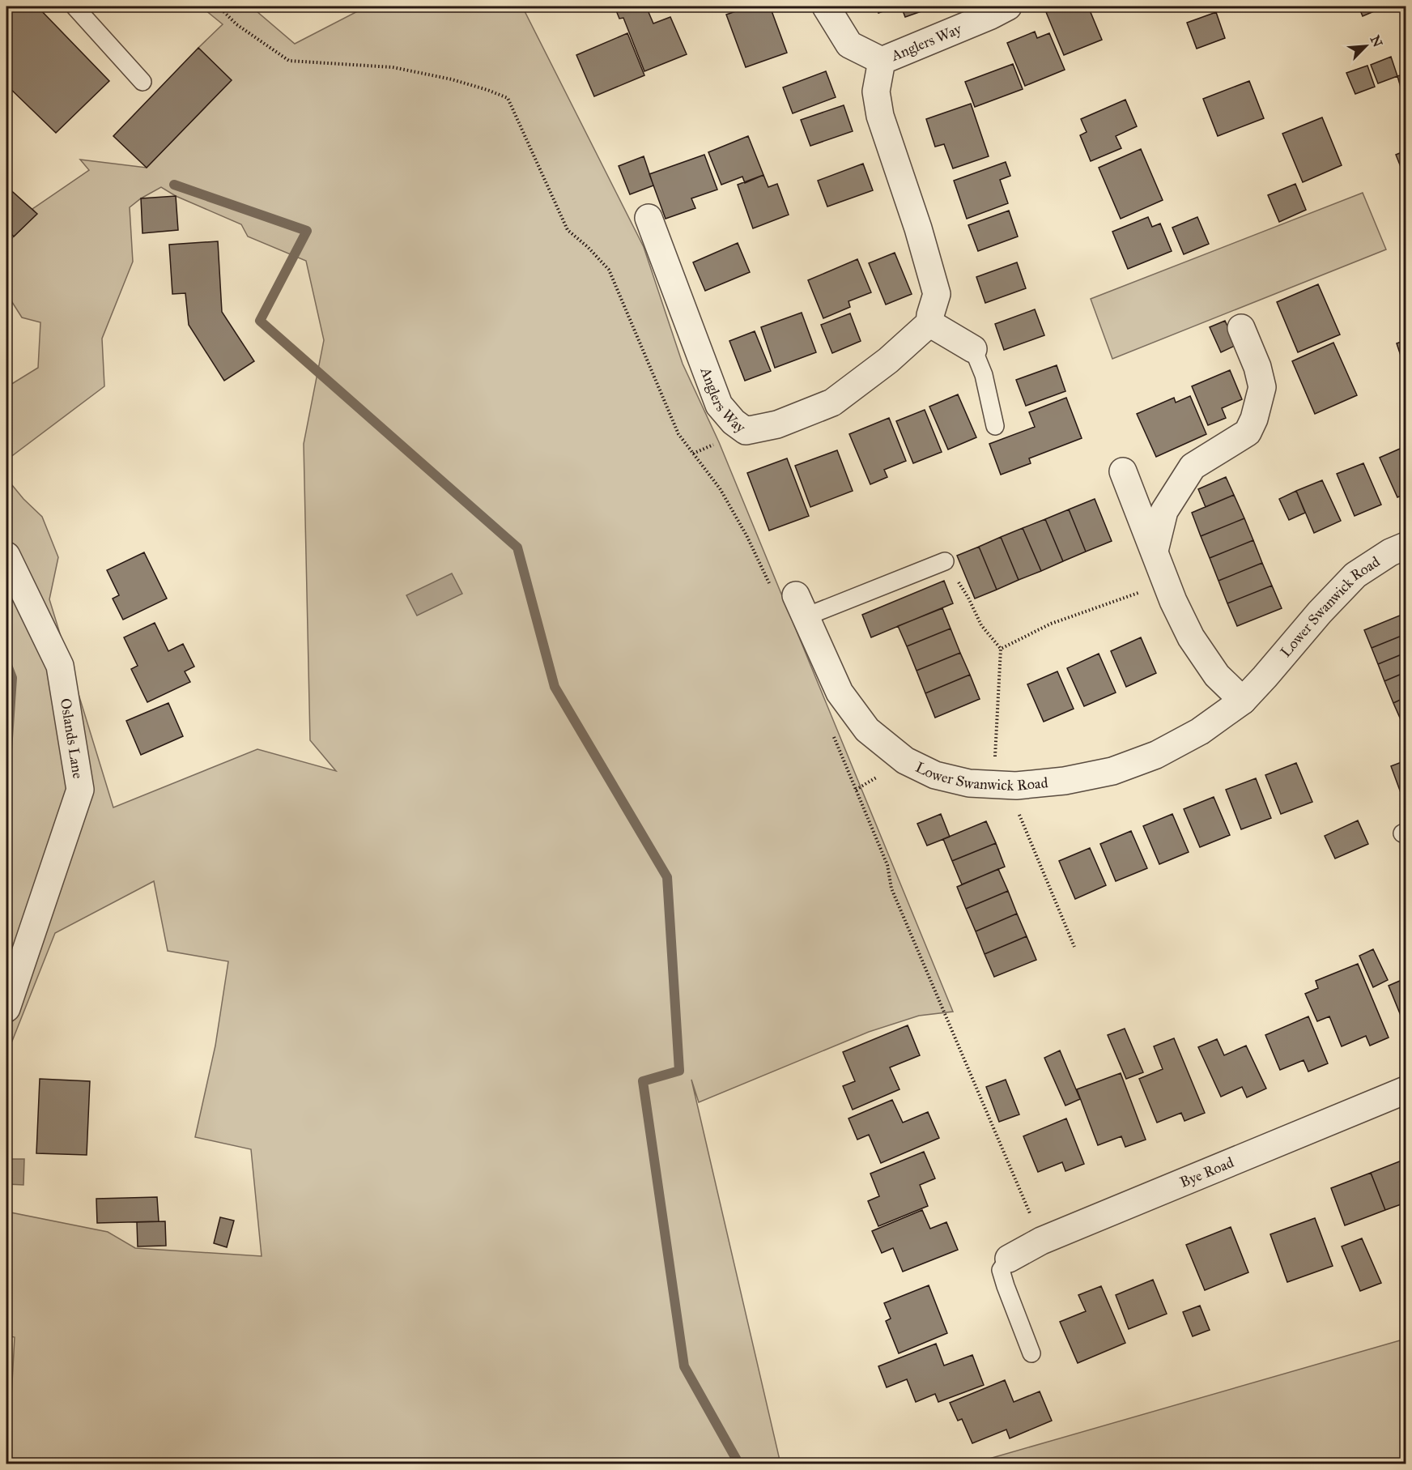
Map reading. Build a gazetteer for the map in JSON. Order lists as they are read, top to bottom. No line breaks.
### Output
{"streets":{"street":["Anglers Way","Lower Swanwick Road","Oslands Lane","Bye Road"]},"north":"top right"}
